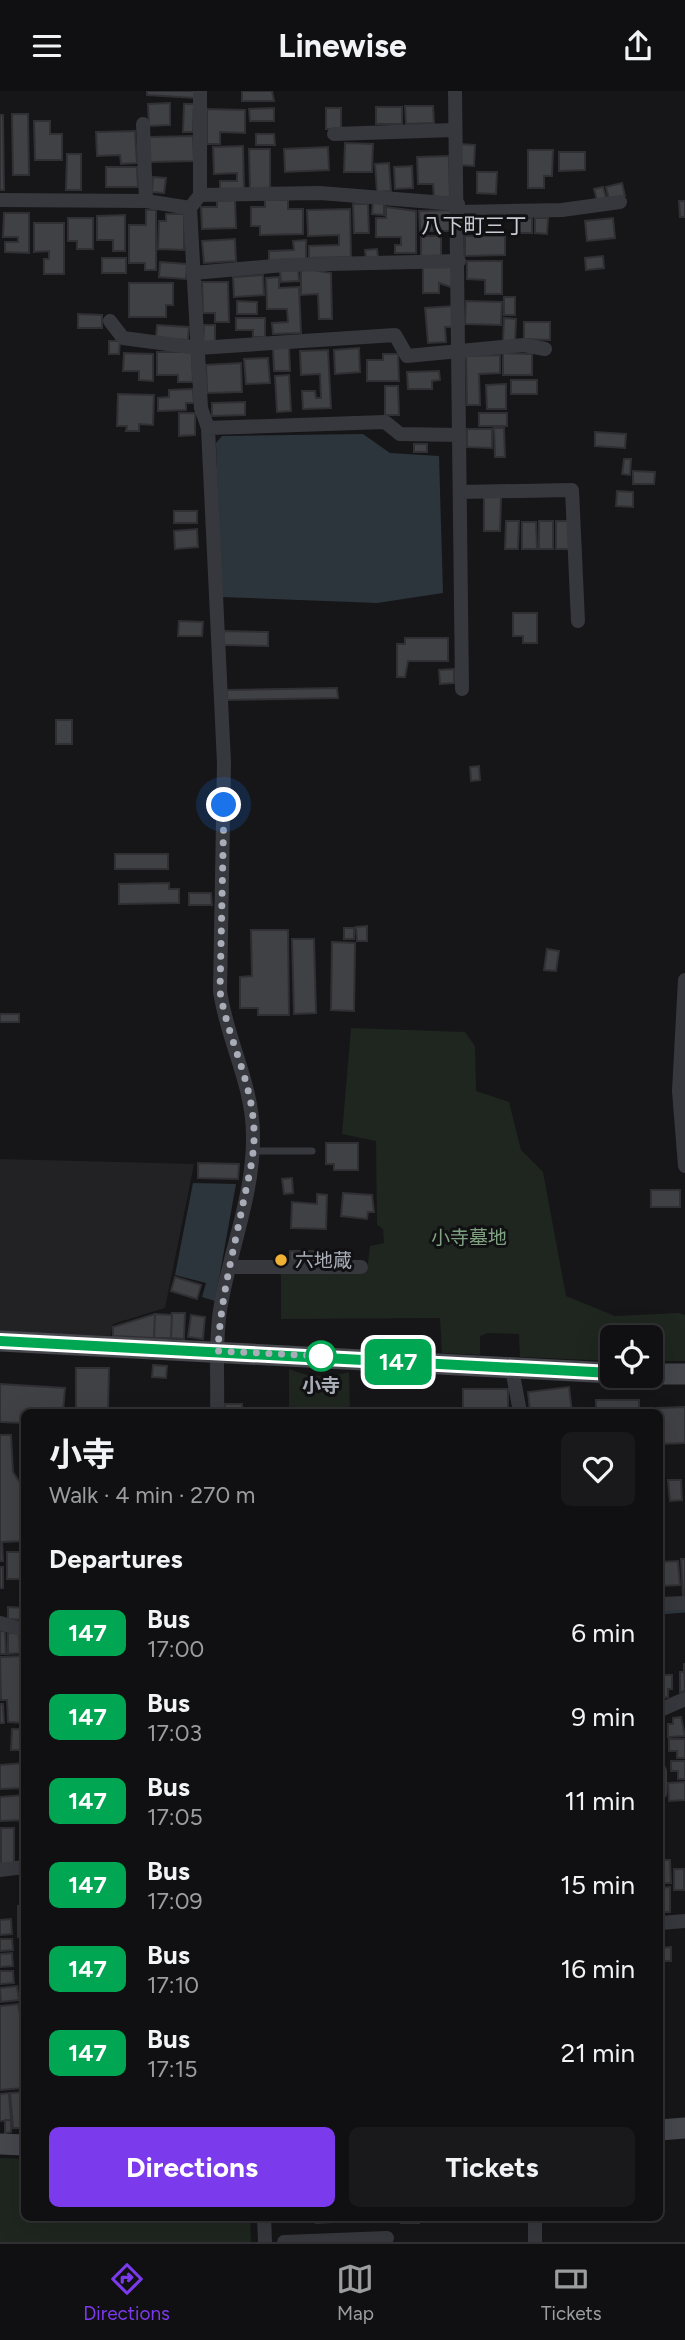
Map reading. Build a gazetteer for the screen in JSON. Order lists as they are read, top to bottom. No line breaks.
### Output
{"districts":["八下町三丁"],"parks":["小寺墓地"],"places":["六地蔵","小寺"],"lines":["bus line 147"],"page":{"header":"Linewise","on_map":"147","heading":[["小寺","Walk · 4 min · 270 m"],"Departures"],"list":[{"mark":"147","name":"Bus","note":"17:00","value":"6 min"},{"mark":"147","name":"Bus","note":"17:03","value":"9 min"},{"mark":"147","name":"Bus","note":"17:05","value":"11 min"},{"mark":"147","name":"Bus","note":"17:09","value":"15 min"},{"mark":"147","name":"Bus","note":"17:10","value":"16 min"},{"mark":"147","name":"Bus","note":"17:15","value":"21 min"}],"buttons":["Directions","Tickets"],"tabs":["Directions","Map","Tickets"]}}
